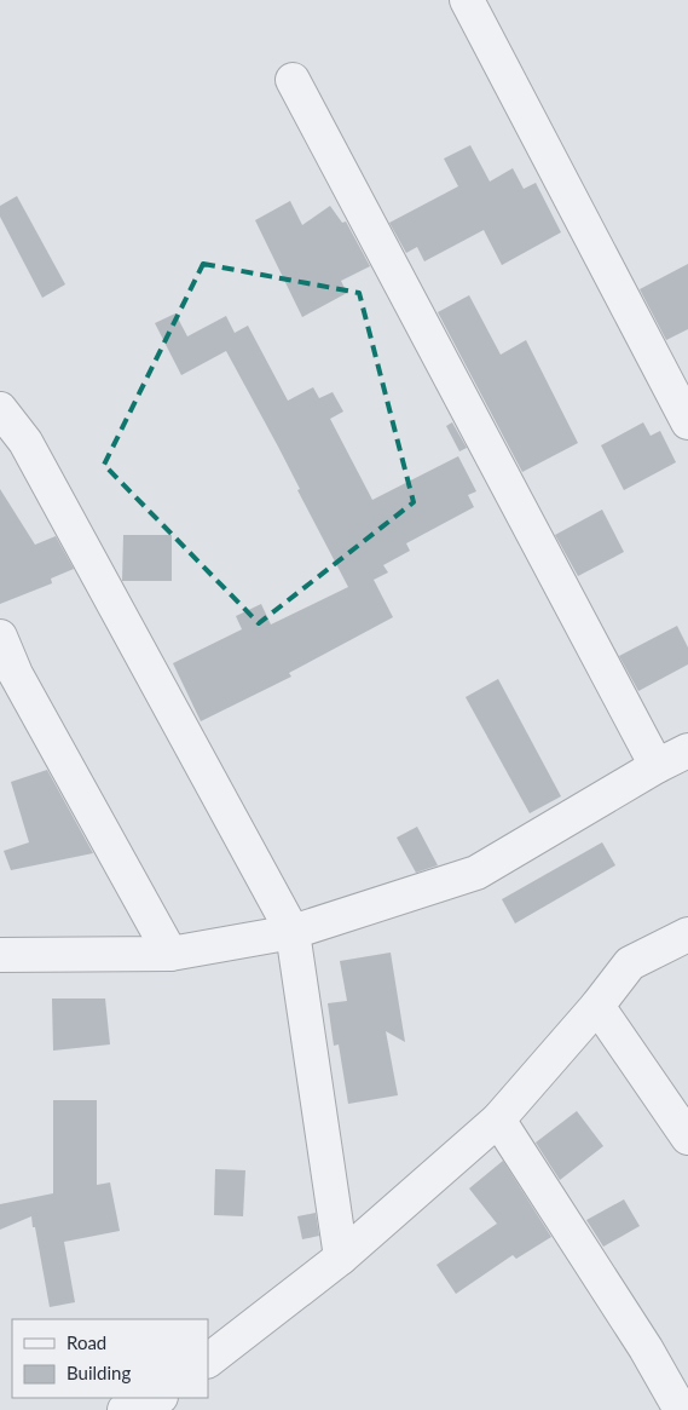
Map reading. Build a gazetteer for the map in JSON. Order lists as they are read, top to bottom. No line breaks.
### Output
{"legend":["Road","Building"]}
